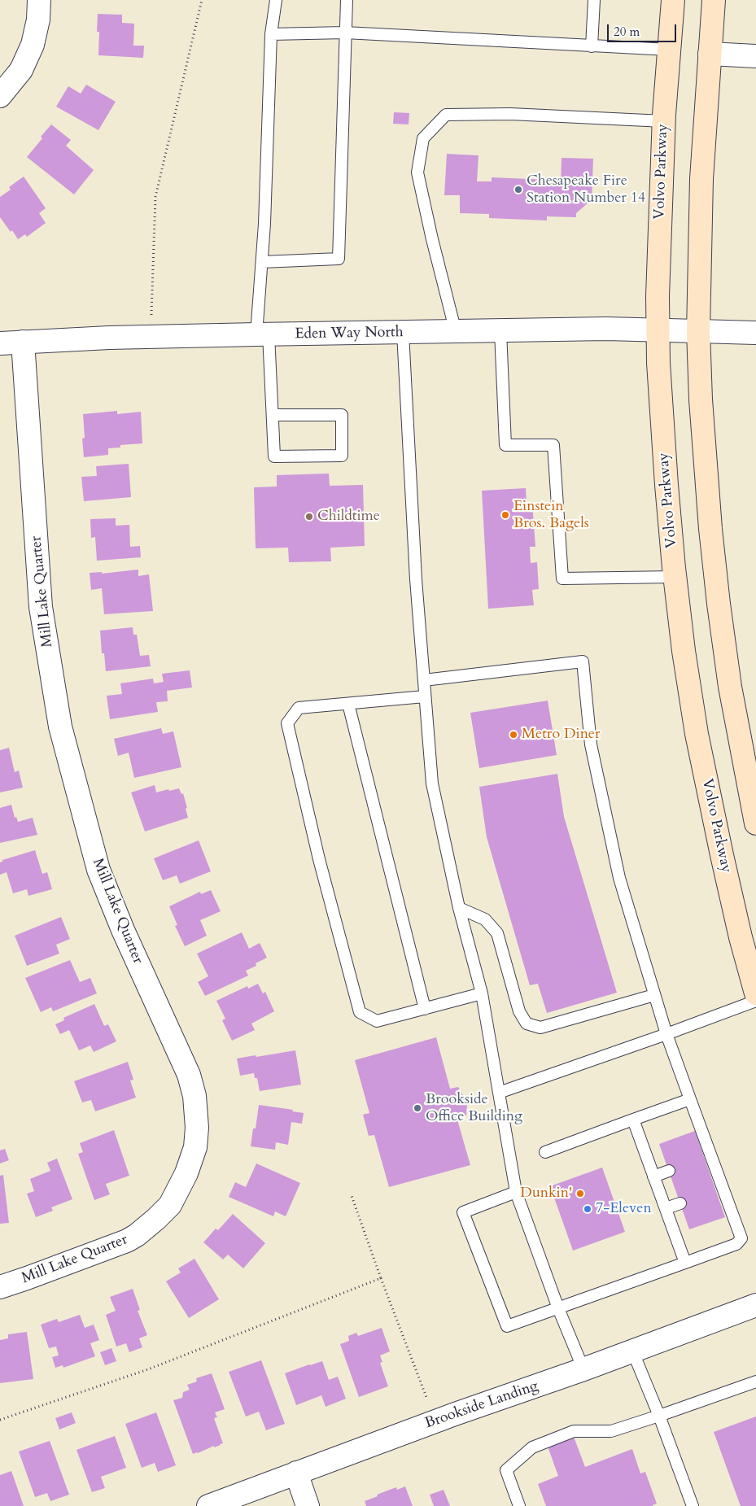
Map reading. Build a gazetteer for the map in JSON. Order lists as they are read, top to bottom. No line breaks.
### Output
{"streets":{"main road":["Volvo Parkway"],"street":["Eden Way North","Mill Lake Quarter","Brookside Landing"]},"crossings":[["Volvo Parkway","Eden Way North"],["Eden Way North","Mill Lake Quarter"]],"places":["Chesapeake Fire Station Number 14","Einstein Bros. Bagels","Childtime","Metro Diner","Brookside Office Building","Dunkin'","7-Eleven"],"scale_bar":"20 m"}
